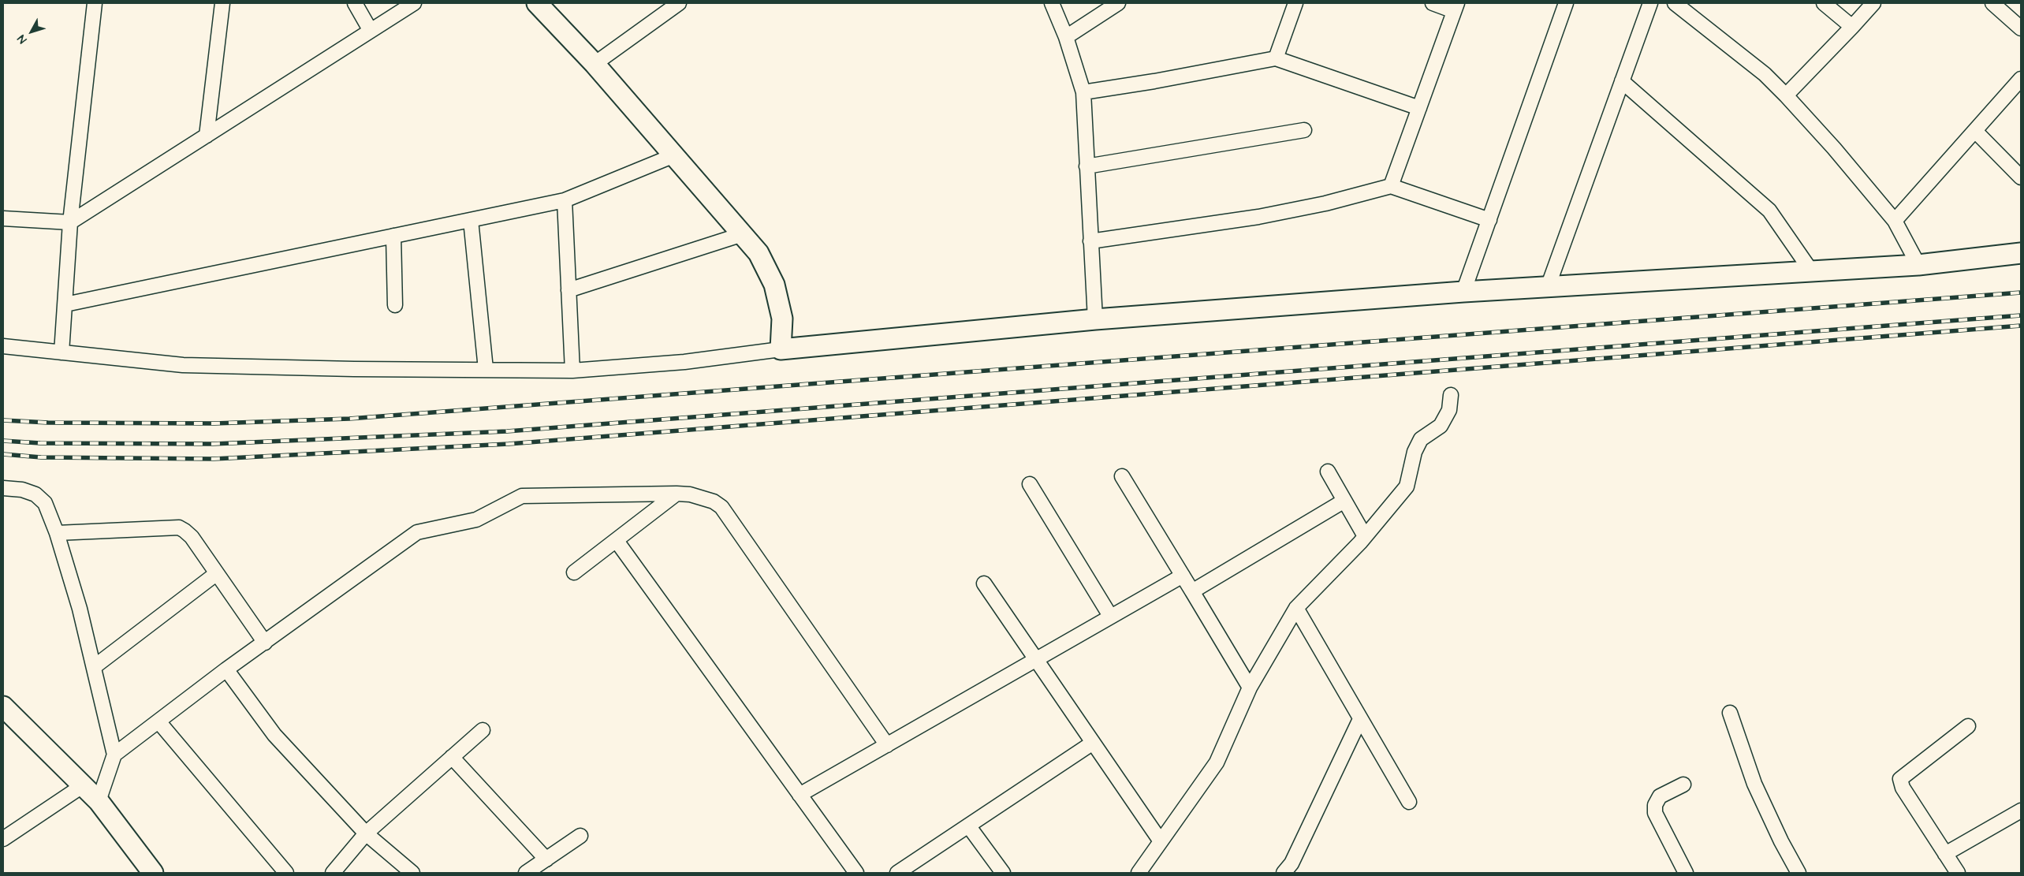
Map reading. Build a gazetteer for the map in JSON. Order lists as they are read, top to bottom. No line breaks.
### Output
{"north":"bottom left"}
